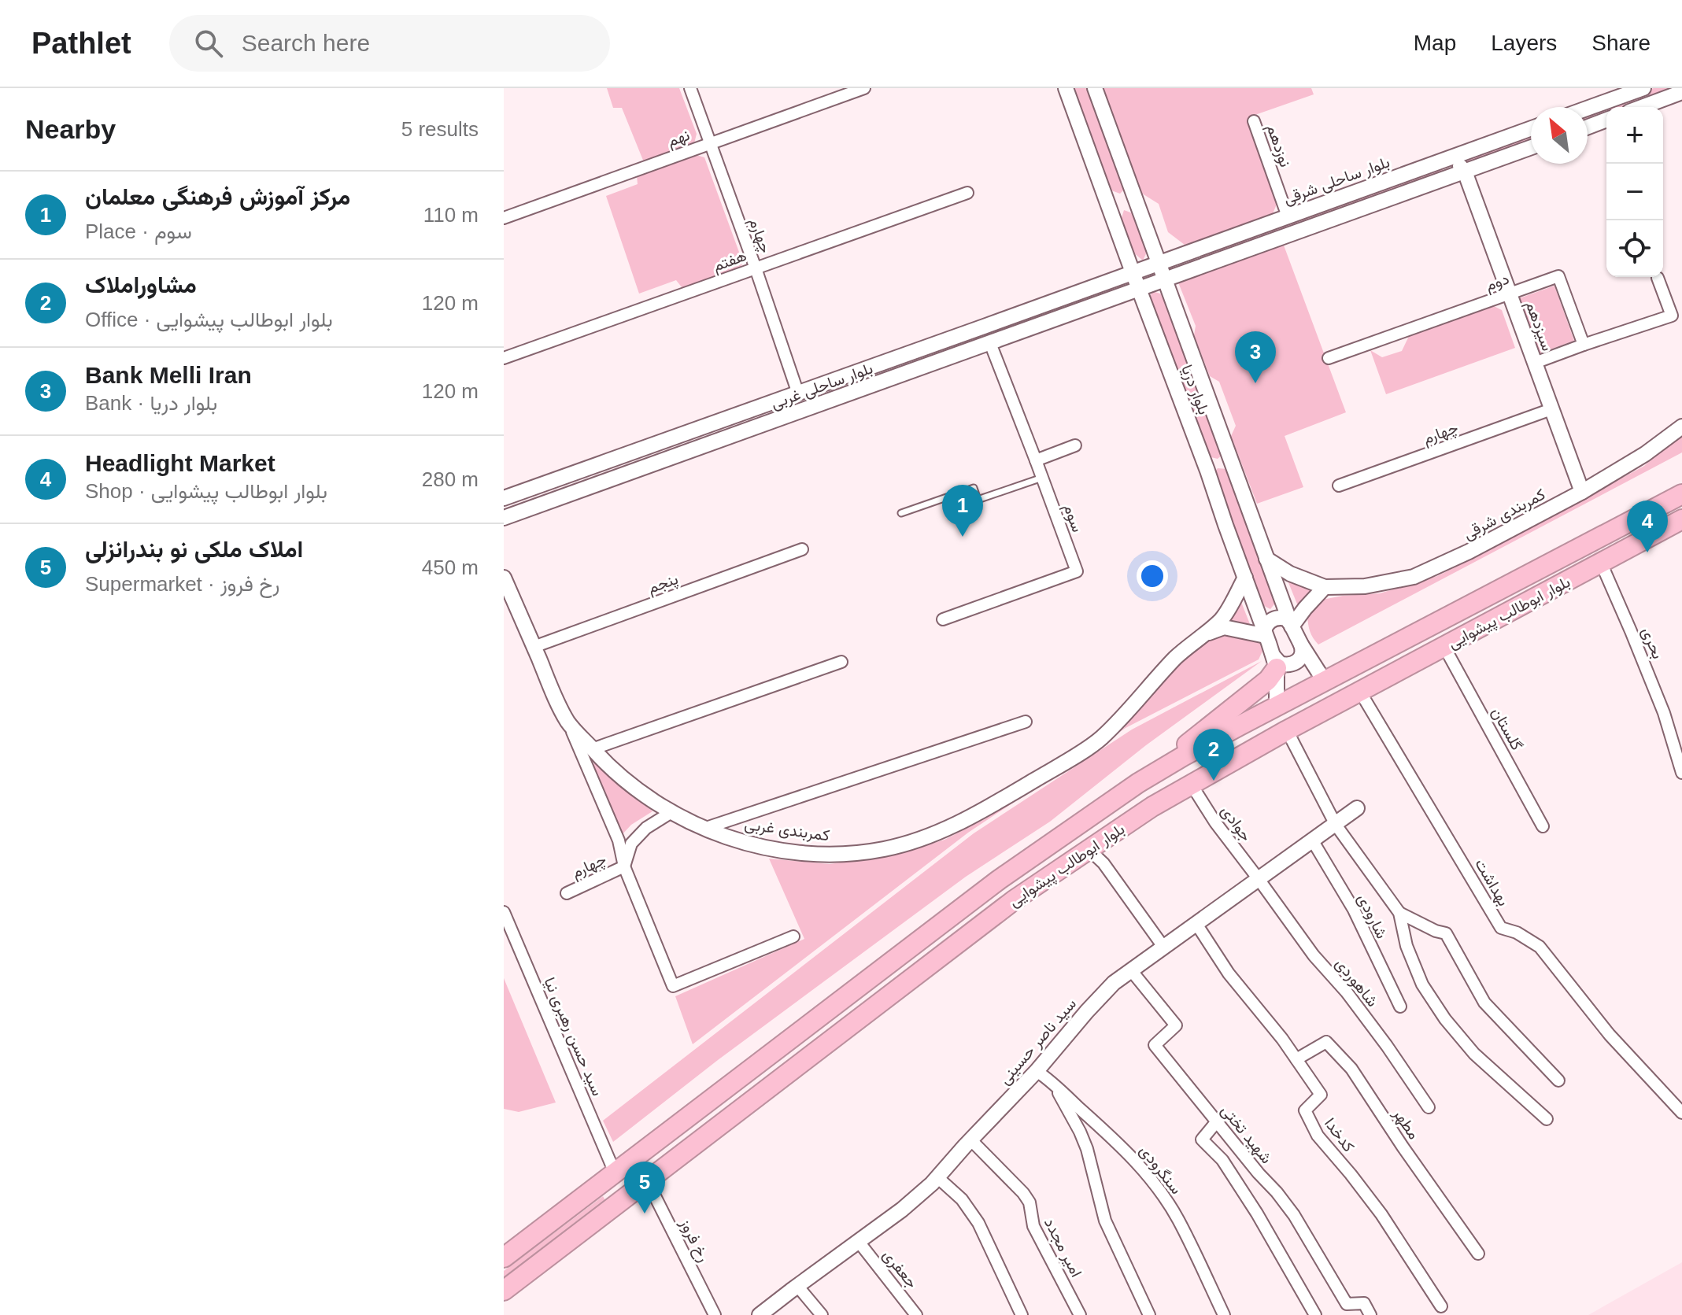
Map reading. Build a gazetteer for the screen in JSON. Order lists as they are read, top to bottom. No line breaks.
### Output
{"streets":{"highway":["بلوار ابوطالب پیشوایی"],"street":["نهم","نوزدهم","بلوار ساحلی شرقی","چهارم","هفتم","دوم","سیزدهم","بلوار ساحلی غربی","بلوار دریا","کمربندی شرقی","سوم","پنجم","بحری","گلستان","جوادی","کمربندی غربی","بهداشت","شارودی","شاهوردی","سید حسن رهبری نیا","سید ناصر حسینی","مطهر","شهید تختی","کدخدا","سنگرودی","رخ فروز","امیر مجدد","جعفری"]},"crossings":[["نهم","چهارم"],["نوزدهم","بلوار ساحلی شرقی"],["بلوار ساحلی شرقی","سیزدهم"],["بلوار ساحلی شرقی","بلوار ساحلی غربی"],["بلوار ساحلی شرقی","بلوار دریا"],["چهارم","هفتم"],["چهارم","سیزدهم"],["چهارم","بلوار ساحلی غربی"],["دوم","سیزدهم"],["سیزدهم","کمربندی شرقی"],["بلوار ساحلی غربی","بلوار دریا"],["بلوار ساحلی غربی","سوم"],["بلوار دریا","بلوار ابوطالب پیشوایی"],["بلوار دریا","کمربندی غربی"],["پنجم","کمربندی غربی"],["بلوار ابوطالب پیشوایی","بحری"],["بلوار ابوطالب پیشوایی","گلستان"],["بلوار ابوطالب پیشوایی","جوادی"],["بلوار ابوطالب پیشوایی","بهداشت"],["بلوار ابوطالب پیشوایی","سید حسن رهبری نیا"],["بلوار ابوطالب پیشوایی","رخ فروز"],["جوادی","شاهوردی"],["جوادی","سید ناصر حسینی"],["شارودی","سید ناصر حسینی"],["شاهوردی","سید ناصر حسینی"],["سید ناصر حسینی","شهید تختی"],["سید ناصر حسینی","کدخدا"],["سید ناصر حسینی","سنگرودی"],["سید ناصر حسینی","امیر مجدد"],["سید ناصر حسینی","جعفری"],["مطهر","کدخدا"]],"north":"top left","page":{"header":"Pathlet","search":"Search here","nav":["Map","Layers","Share"],"heading":["Nearby","5 results"],"map_buttons":["+","−"],"list":[{"mark":"1","name":"مرکز آموزش فرهنگی معلمان","note":"Place · سوم","value":"110 m"},{"mark":"2","name":"مشاوراملاک","note":"Office · بلوار ابوطالب پیشوایی","value":"120 m"},{"mark":"3","name":"Bank Melli Iran","note":"Bank · بلوار دریا","value":"120 m"},{"mark":"4","name":"Headlight Market","note":"Shop · بلوار ابوطالب پیشوایی","value":"280 m"},{"mark":"5","name":"املاک ملکی نو بندرانزلی","note":"Supermarket · رخ فروز","value":"450 m"}],"pins":["3","1","4","2","5"]}}
